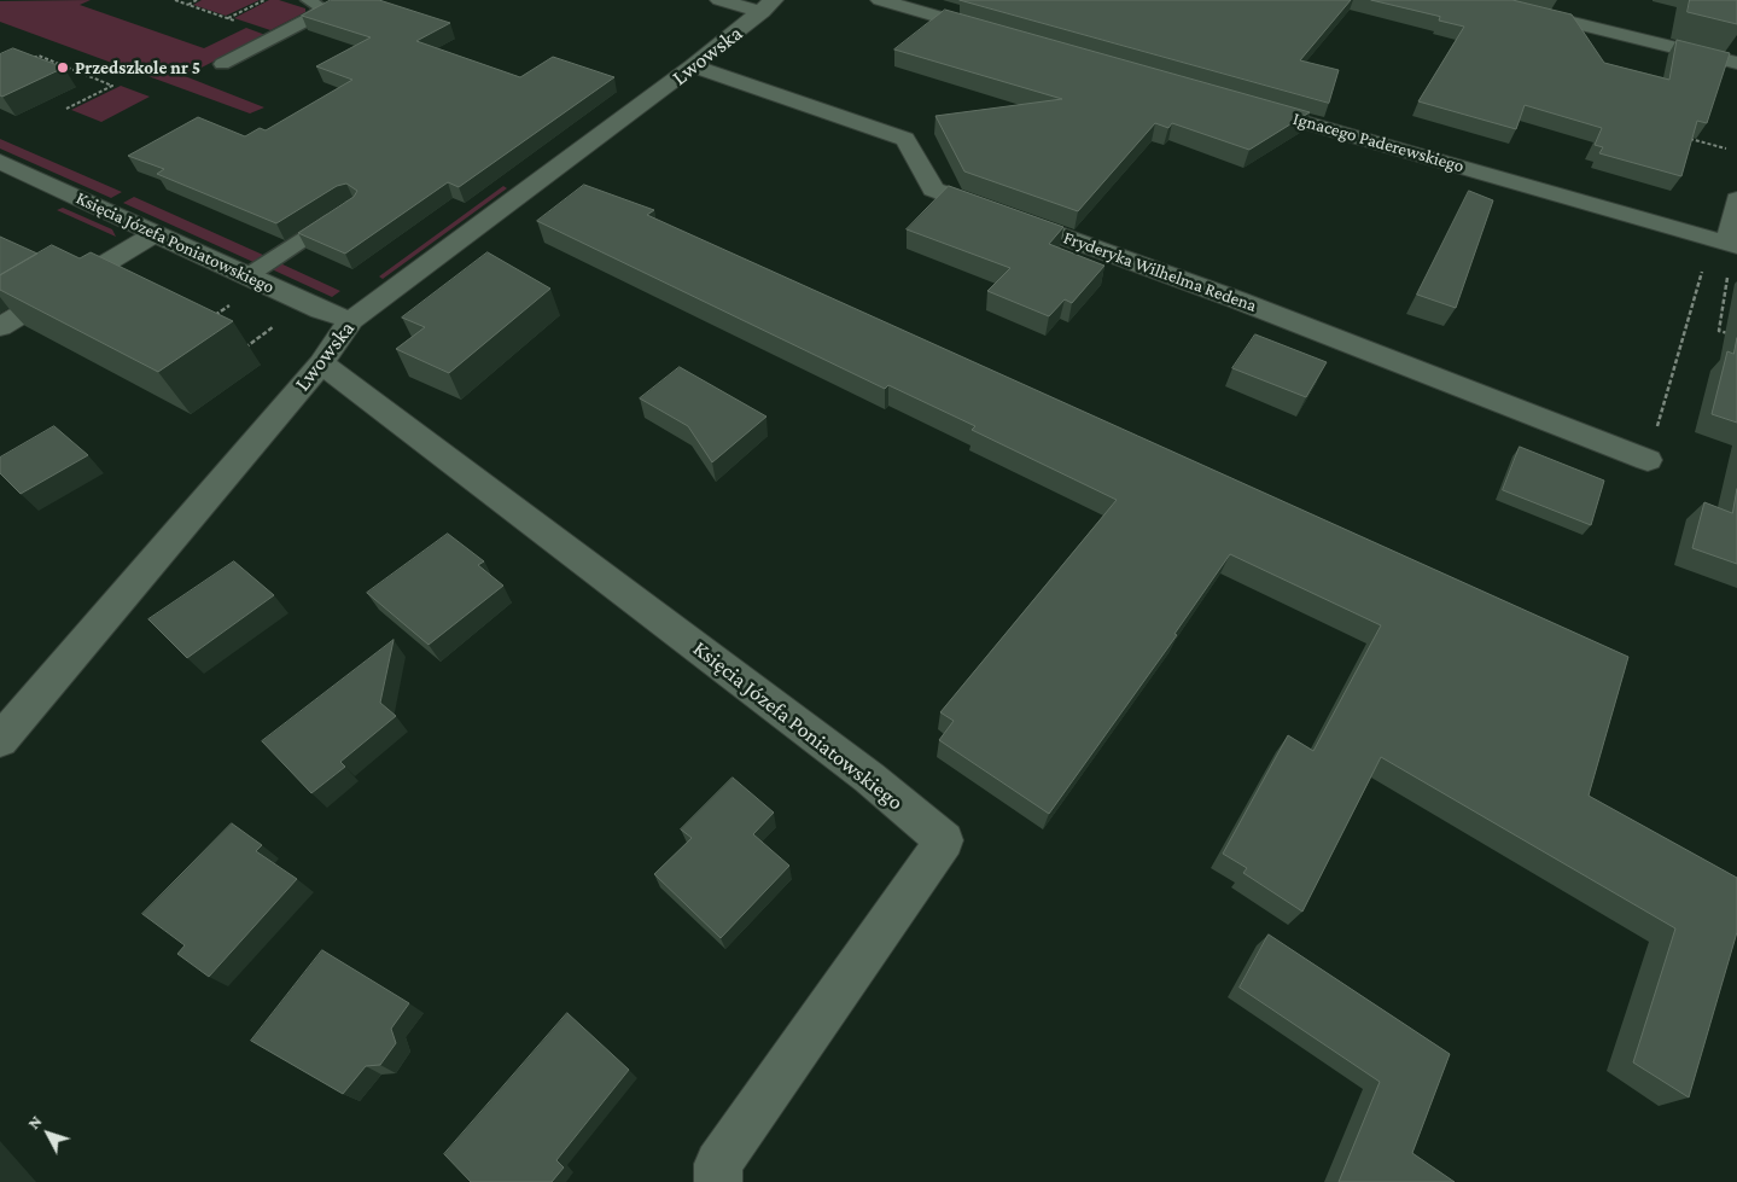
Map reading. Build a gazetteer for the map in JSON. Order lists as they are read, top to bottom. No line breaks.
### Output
{"streets":{"street":["Lwowska","Ignacego Paderewskiego","Księcia Józefa Poniatowskiego","Fryderyka Wilhelma Redena"]},"crossings":[["Lwowska","Księcia Józefa Poniatowskiego"],["Lwowska","Fryderyka Wilhelma Redena"]],"places":["Przedszkole nr 5"],"north":"top left"}
